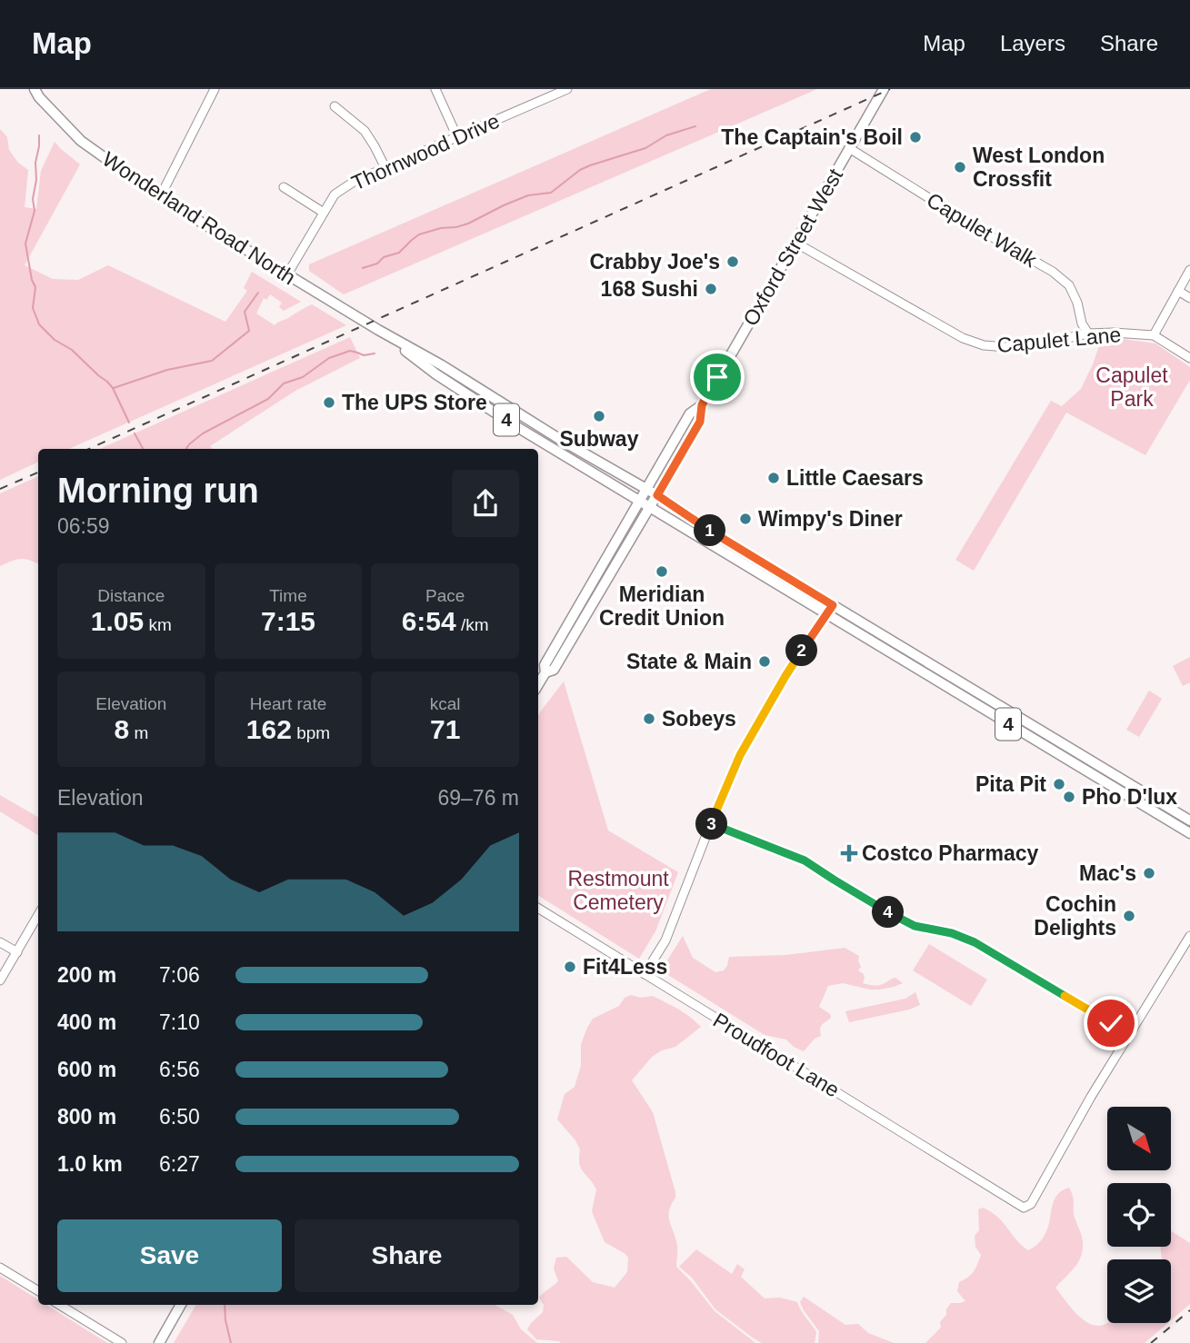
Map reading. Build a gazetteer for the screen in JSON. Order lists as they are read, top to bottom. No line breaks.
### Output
{"streets":{"main road":["Wonderland Road North","Oxford Street West","4"],"street":["Thornwood Drive","Capulet Walk","Capulet Lane","Proudfoot Lane"]},"crossings":[["Thornwood Drive","Wonderland Road North"],["Wonderland Road North","Oxford Street West"],["Capulet Walk","Oxford Street West"],["Capulet Walk","Capulet Lane"],["Oxford Street West","Capulet Lane"]],"parks":["Capulet Park","Restmount Cemetery"],"places":{"other":["The Captain's Boil","West London Crossfit","Crabby Joe's","168 Sushi","The UPS Store","Subway","Little Caesars","Wimpy's Diner","Meridian Credit Union","State & Main","Sobeys","Pita Pit","Pho D'lux","Mac's","Cochin Delights","Fit4Less"],"health":["Costco Pharmacy"]},"north":"bottom right","page":{"header":"Map","nav":["Map","Layers","Share"],"heading":["Morning run","06:59"],"pins":["1","2","3","4"],"stats":[["Distance","1.05 km"],["Time","7:15"],["Pace","6:54 /km"],["Elevation","8 m"],["Heart rate","162 bpm"],["kcal","71"]],"chart":["Elevation","69–76 m"],"list":[{"name":"200 m","note":"7:06"},{"name":"400 m","note":"7:10"},{"name":"600 m","note":"6:56"},{"name":"800 m","note":"6:50"},{"name":"1.0 km","note":"6:27"}],"buttons":["Save","Share"]}}
